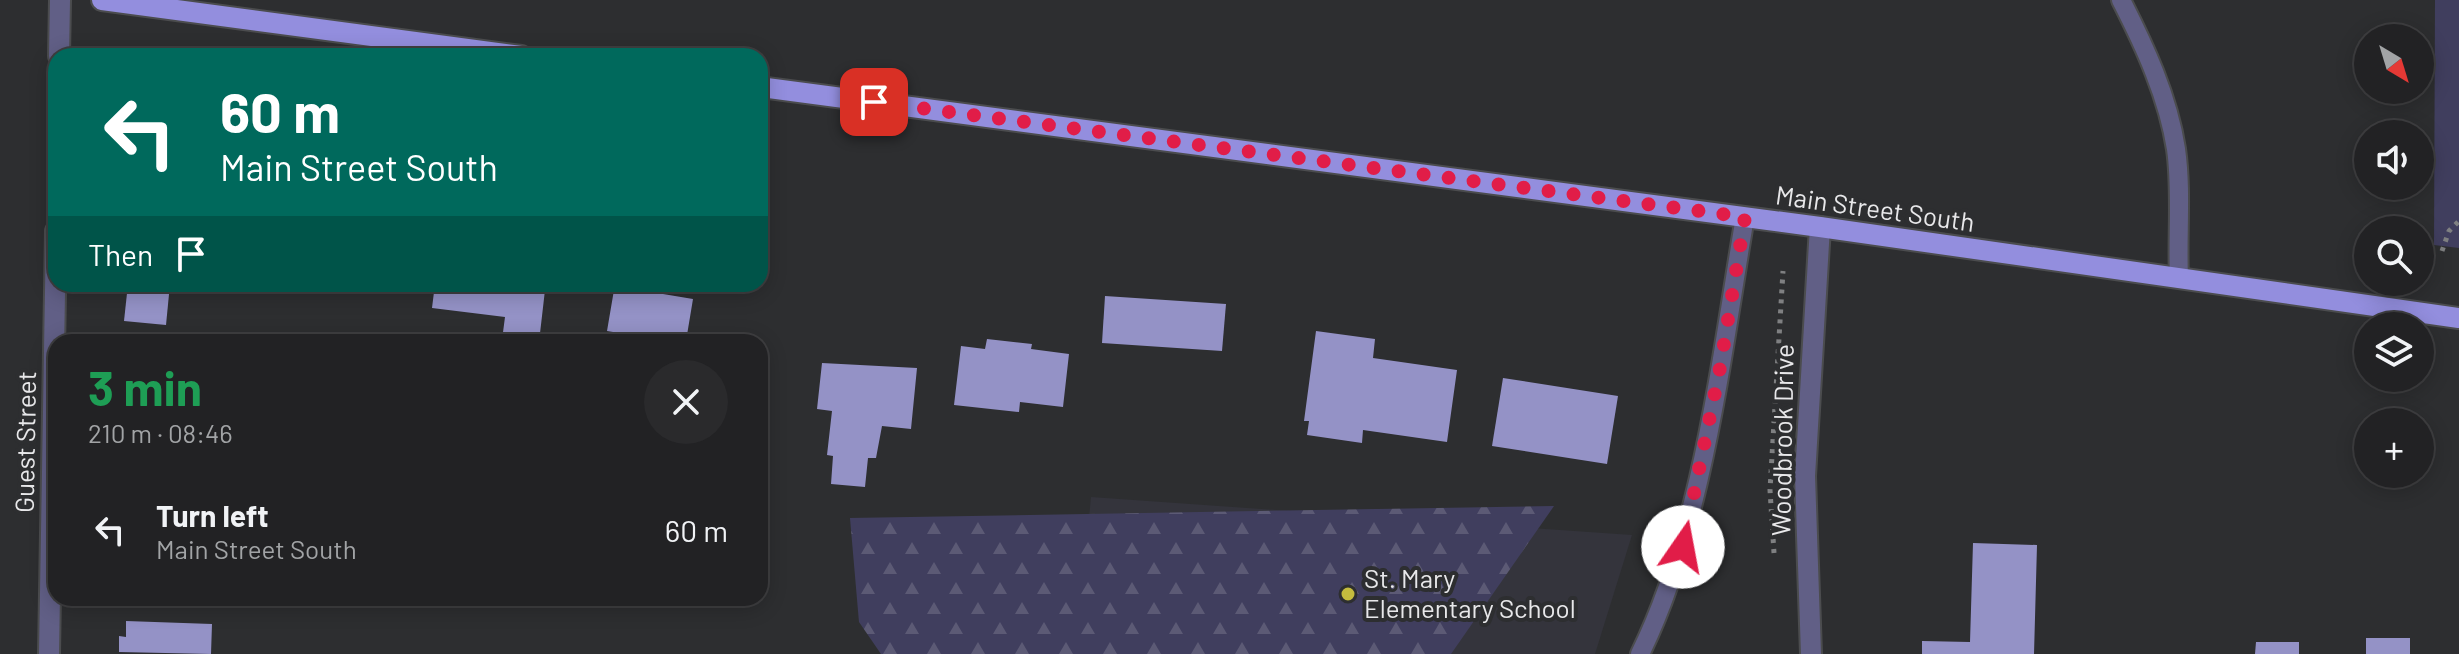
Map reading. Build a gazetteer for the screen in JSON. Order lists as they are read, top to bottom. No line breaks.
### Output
{"streets":{"main road":["Main Street South"],"street":["Woodbrook Drive","Guest Street"]},"crossings":[["Main Street South","Woodbrook Drive"]],"places":["St. Mary Elementary School"],"north":"bottom right","page":{"map_buttons":"+","turn":["60 m","Main Street South"],"then":"Then","heading":["3 min","210 m · 08:46"],"list":[{"name":"Turn left","note":"Main Street South","value":"60 m"}]}}
